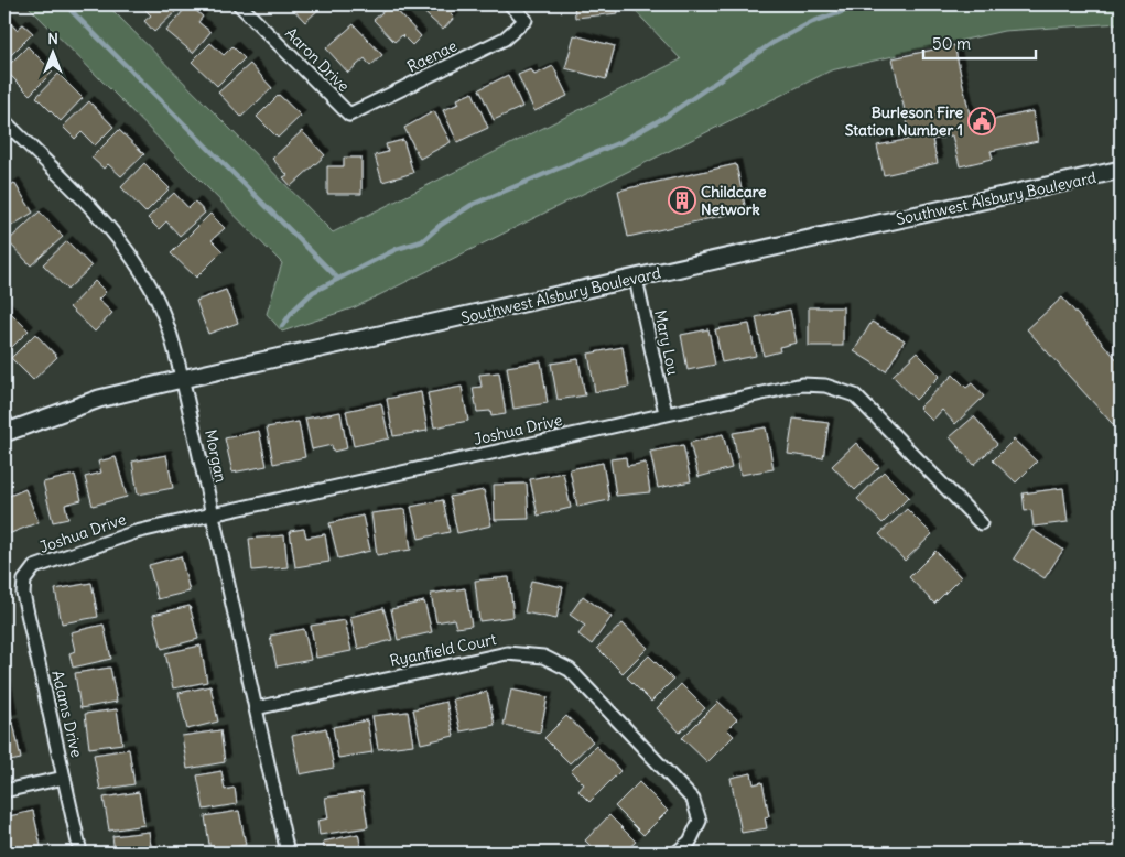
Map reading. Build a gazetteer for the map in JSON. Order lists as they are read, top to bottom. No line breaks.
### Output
{"streets":{"main road":["Southwest Alsbury Boulevard"],"street":["Raenae","Aaron Drive","Mary Lou","Joshua Drive","Morgan","Ryanfield Court","Adams Drive"]},"crossings":[["Raenae","Aaron Drive"],["Southwest Alsbury Boulevard","Mary Lou"],["Southwest Alsbury Boulevard","Morgan"],["Mary Lou","Joshua Drive"],["Joshua Drive","Morgan"],["Joshua Drive","Adams Drive"],["Morgan","Ryanfield Court"]],"places":{"public building":["Burleson Fire Station Number 1"],"building":["Childcare Network"]},"scale_bar":"50 m","north":"top"}
